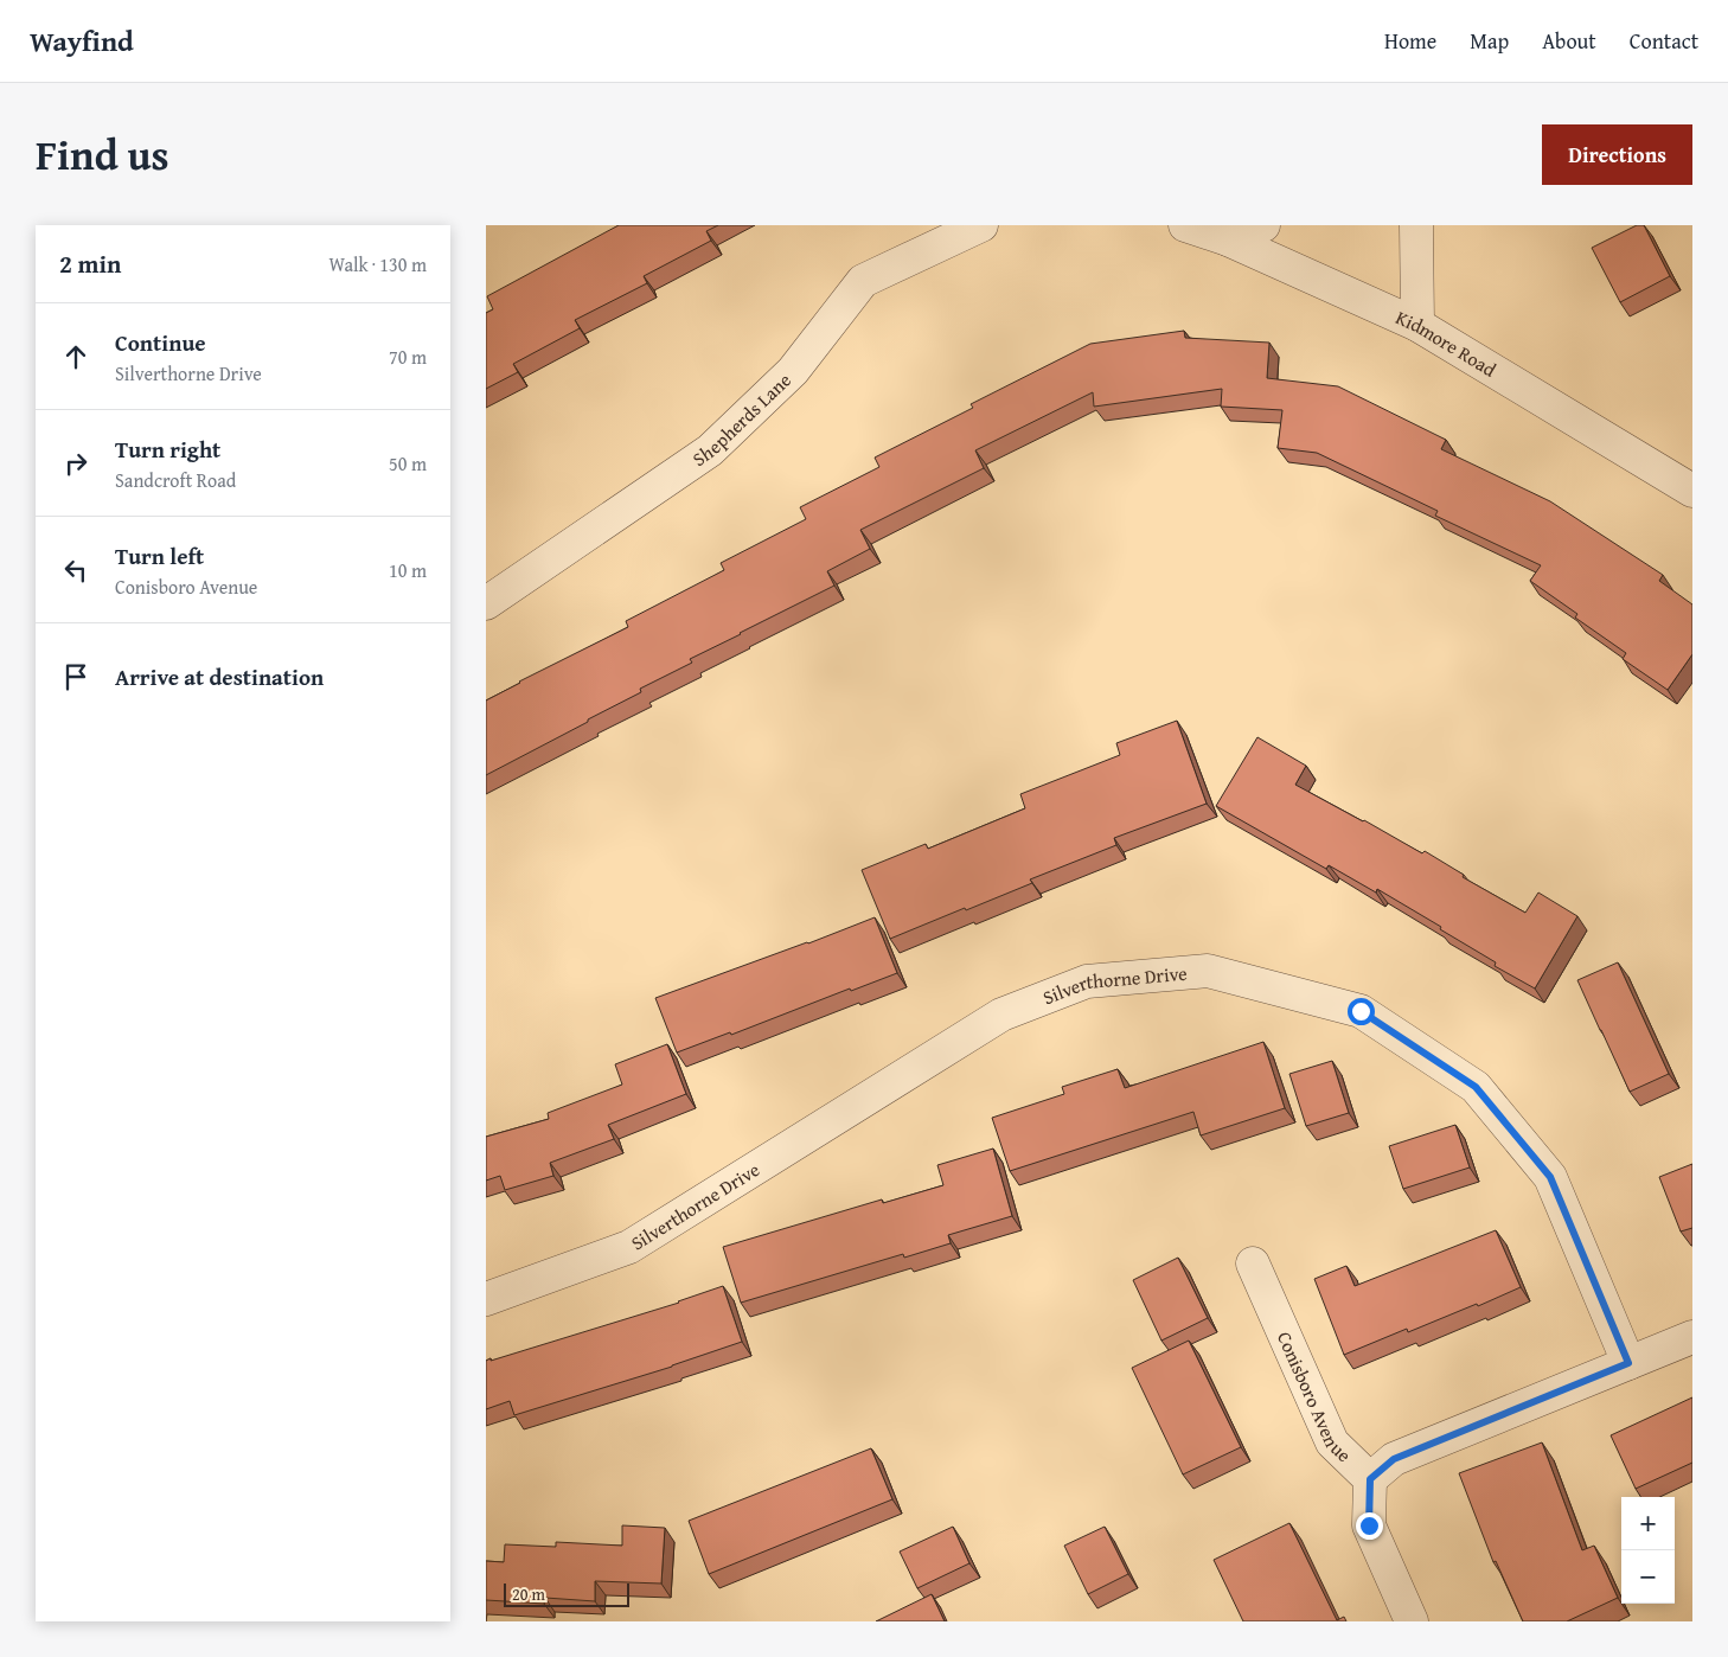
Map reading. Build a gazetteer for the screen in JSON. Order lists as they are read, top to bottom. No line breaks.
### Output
{"streets":{"street":["Kidmore Road","Shepherds Lane","Silverthorne Drive","Conisboro Avenue"]},"scale_bar":"20 m","page":{"header":"Wayfind","nav":["Home","Map","About","Contact"],"title":"Find us","buttons":"Directions","heading":["2 min","Walk · 130 m"],"list":[["Continue","Silverthorne Drive","70 m"],["Turn right","Sandcroft Road","50 m"],["Turn left","Conisboro Avenue","10 m"],"Arrive at destination"],"map_buttons":["+","−"],"scale":"20 m"}}
